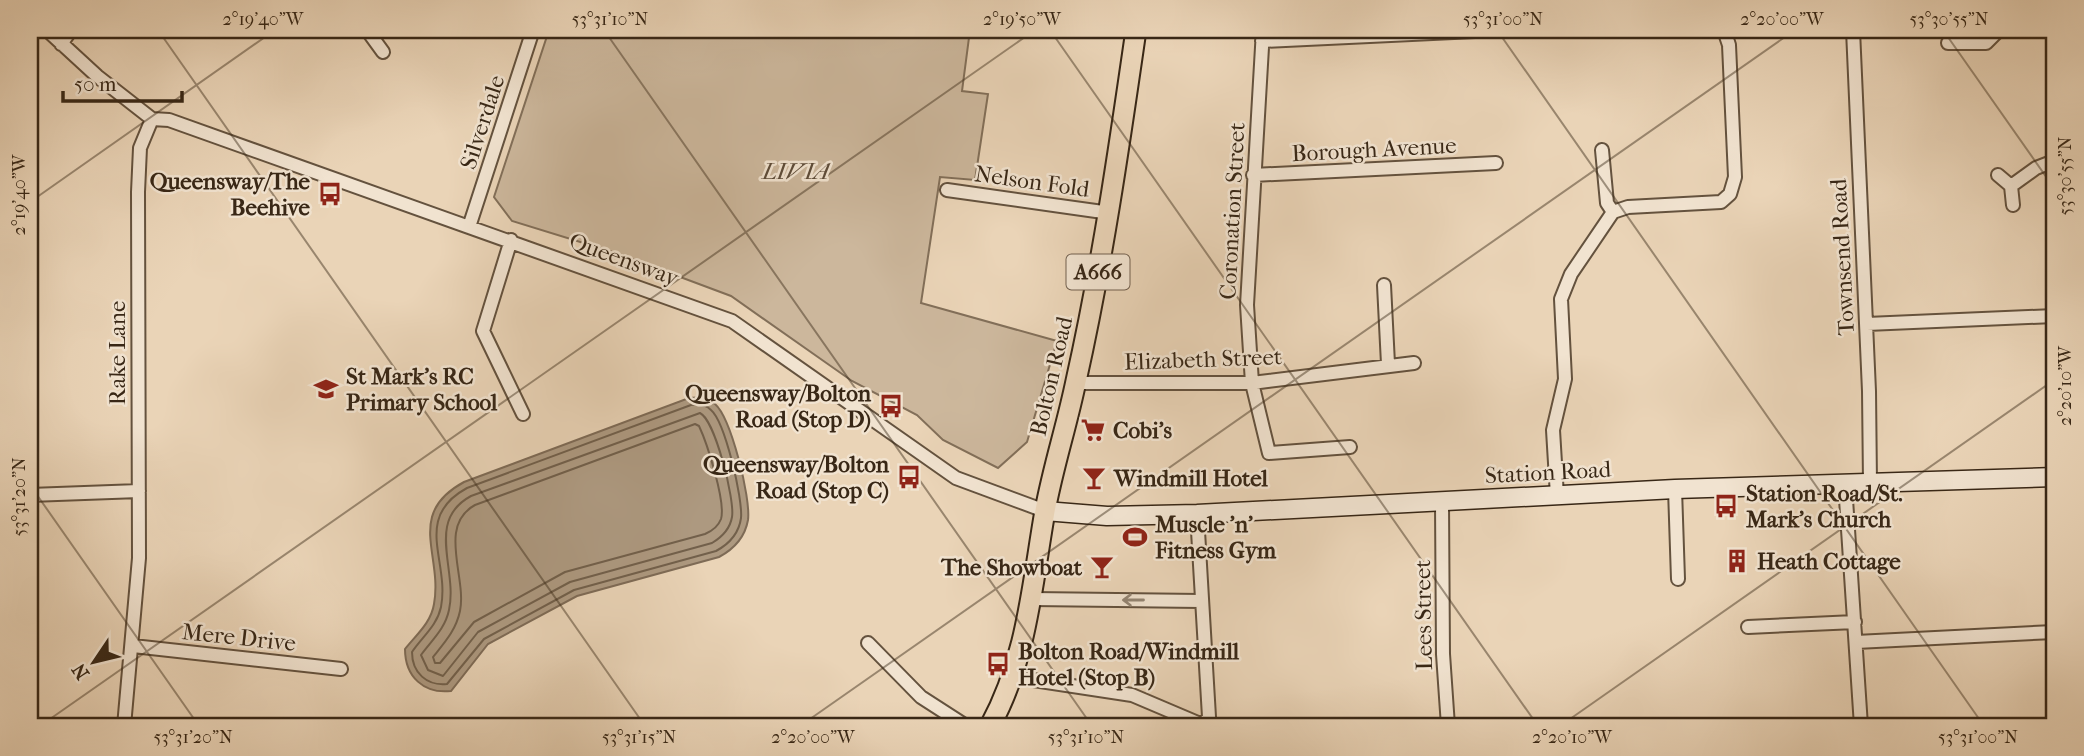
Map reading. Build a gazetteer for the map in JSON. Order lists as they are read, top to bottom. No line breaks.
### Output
{"streets":{"main road":["A666","Bolton Road","Station Road"],"street":["Silverdale","Borough Avenue","Nelson Fold","Coronation Street","Townsend Road","Queensway","Rake Lane","Elizabeth Street","Lees Street","Mere Drive"]},"crossings":[["Silverdale","Queensway"],["Borough Avenue","Coronation Street"],["Nelson Fold","Bolton Road"],["Coronation Street","Elizabeth Street"],["Townsend Road","Station Road"],["Queensway","Rake Lane"],["Queensway","Bolton Road"],["Queensway","Station Road"],["Rake Lane","Mere Drive"],["Elizabeth Street","Bolton Road"],["Bolton Road","Station Road"],["Station Road","Lees Street"]],"parks":["LIVIA"],"places":{"bus stop":["Queensway/The Beehive","Queensway/Bolton Road (Stop D)","Queensway/Bolton Road (Stop C)","Station Road/St. Mark's Church","Bolton Road/Windmill Hotel (Stop B)"],"school or university":["St Mark's RC Primary School"],"supermarket":["Cobi's"],"bar":["Windmill Hotel","The Showboat"],"sports":["Muscle 'n' Fitness Gym"],"building":["Heath Cottage"]},"scale_bar":"50 m","north":"bottom left","coordinates":["2°19'40\"W","53°31'10\"N","2°19'50\"W","53°31'00\"N","2°20'00\"W","53°30'55\"N","2°20'10\"W","53°31'20\"N","53°31'15\"N"]}
